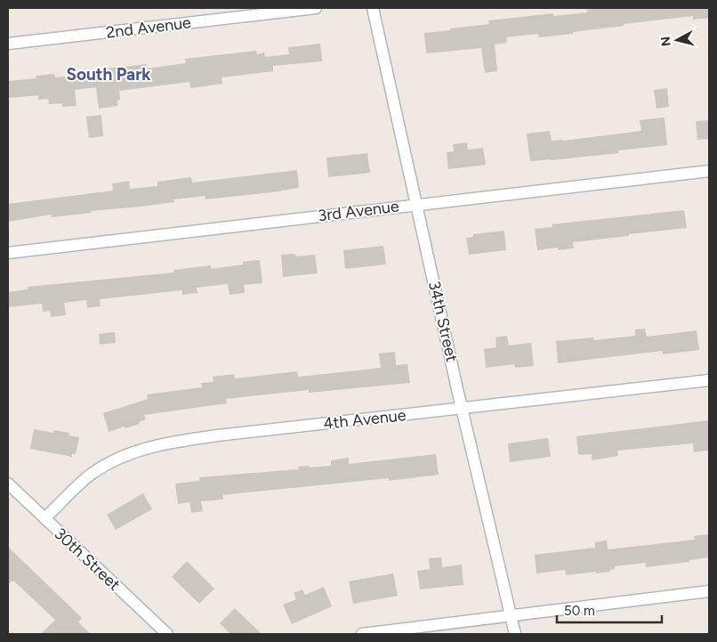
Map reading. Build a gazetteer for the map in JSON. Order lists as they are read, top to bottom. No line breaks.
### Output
{"streets":{"street":["2nd Avenue","3rd Avenue","34th Street","4th Avenue","30th Street"]},"crossings":[["3rd Avenue","34th Street"],["34th Street","4th Avenue"],["4th Avenue","30th Street"]],"districts":["South Park"],"scale_bar":"50 m","north":"left"}
